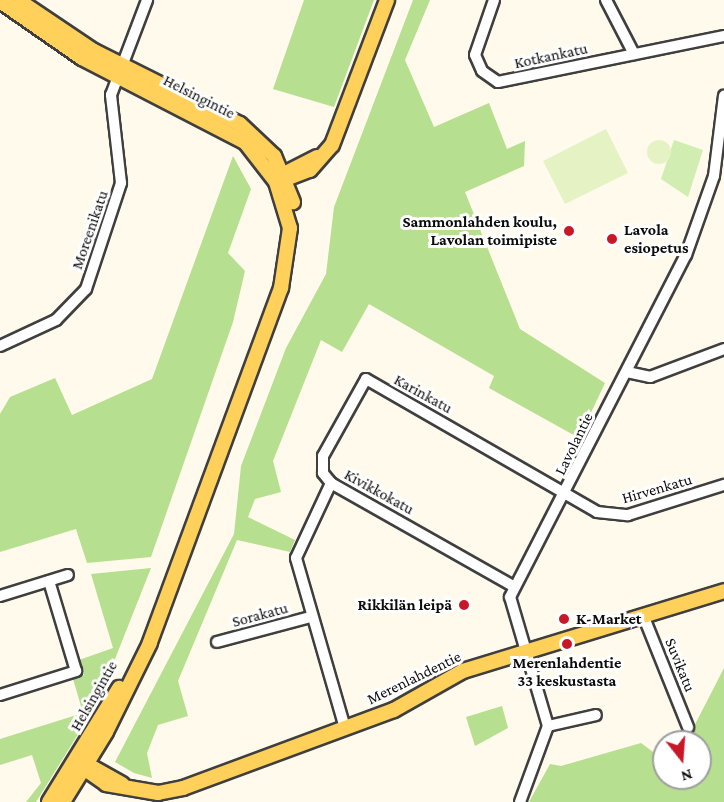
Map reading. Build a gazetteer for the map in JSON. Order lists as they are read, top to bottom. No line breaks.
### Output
{"streets":{"main road":["Helsingintie","Merenlahdentie"],"street":["Kotkankatu","Moreenikatu","Karinkatu","Lavolantie","Hirvenkatu","Kivikkokatu","Sorakatu","Suvikatu"]},"crossings":[["Helsingintie","Moreenikatu"],["Helsingintie","Merenlahdentie"],["Karinkatu","Lavolantie"],["Karinkatu","Hirvenkatu"],["Karinkatu","Kivikkokatu"],["Lavolantie","Hirvenkatu"],["Lavolantie","Kivikkokatu"],["Kivikkokatu","Sorakatu"],["Kivikkokatu","Merenlahdentie"],["Suvikatu","Merenlahdentie"]],"places":["Sammonlahden koulu, Lavolan toimipiste","Lavola esiopetus","Rikkilän leipä","K-Market","Merenlahdentie 33 keskustasta"],"north":"bottom"}
